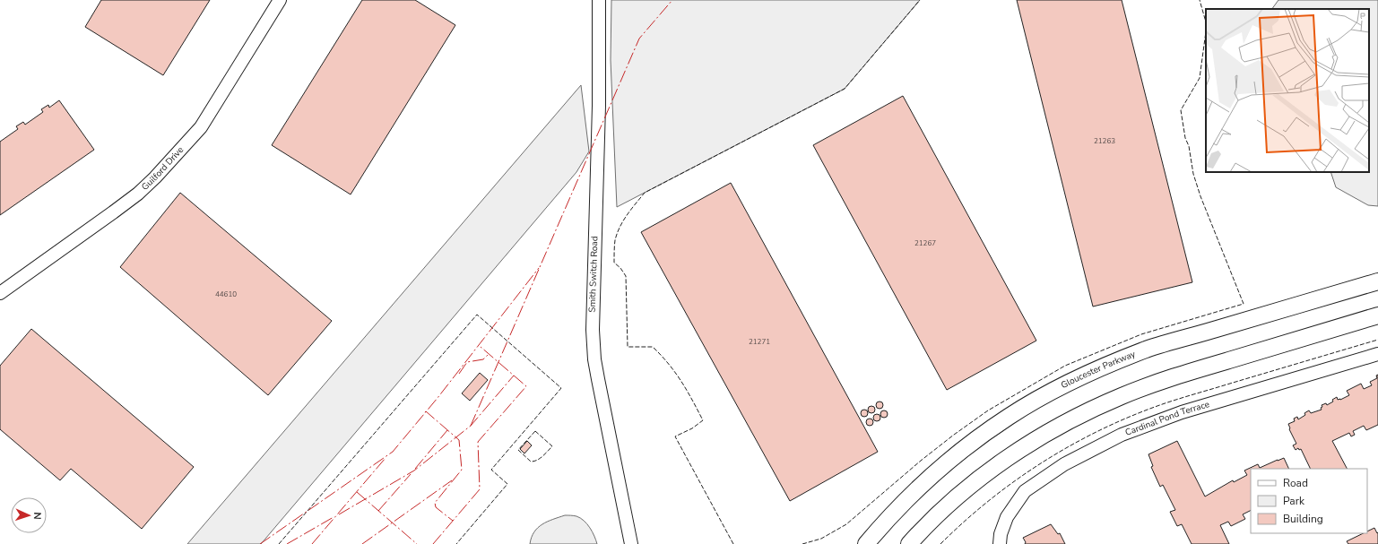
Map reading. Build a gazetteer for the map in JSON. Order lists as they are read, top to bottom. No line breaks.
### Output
{"streets":{"main road":["Gloucester Parkway"],"street":["Guilford Drive","Smith Switch Road","Cardinal Pond Terrace"]},"house_numbers":["21263","21267","44610","21271"],"legend":["Road","Park","Building"],"north":"right"}
